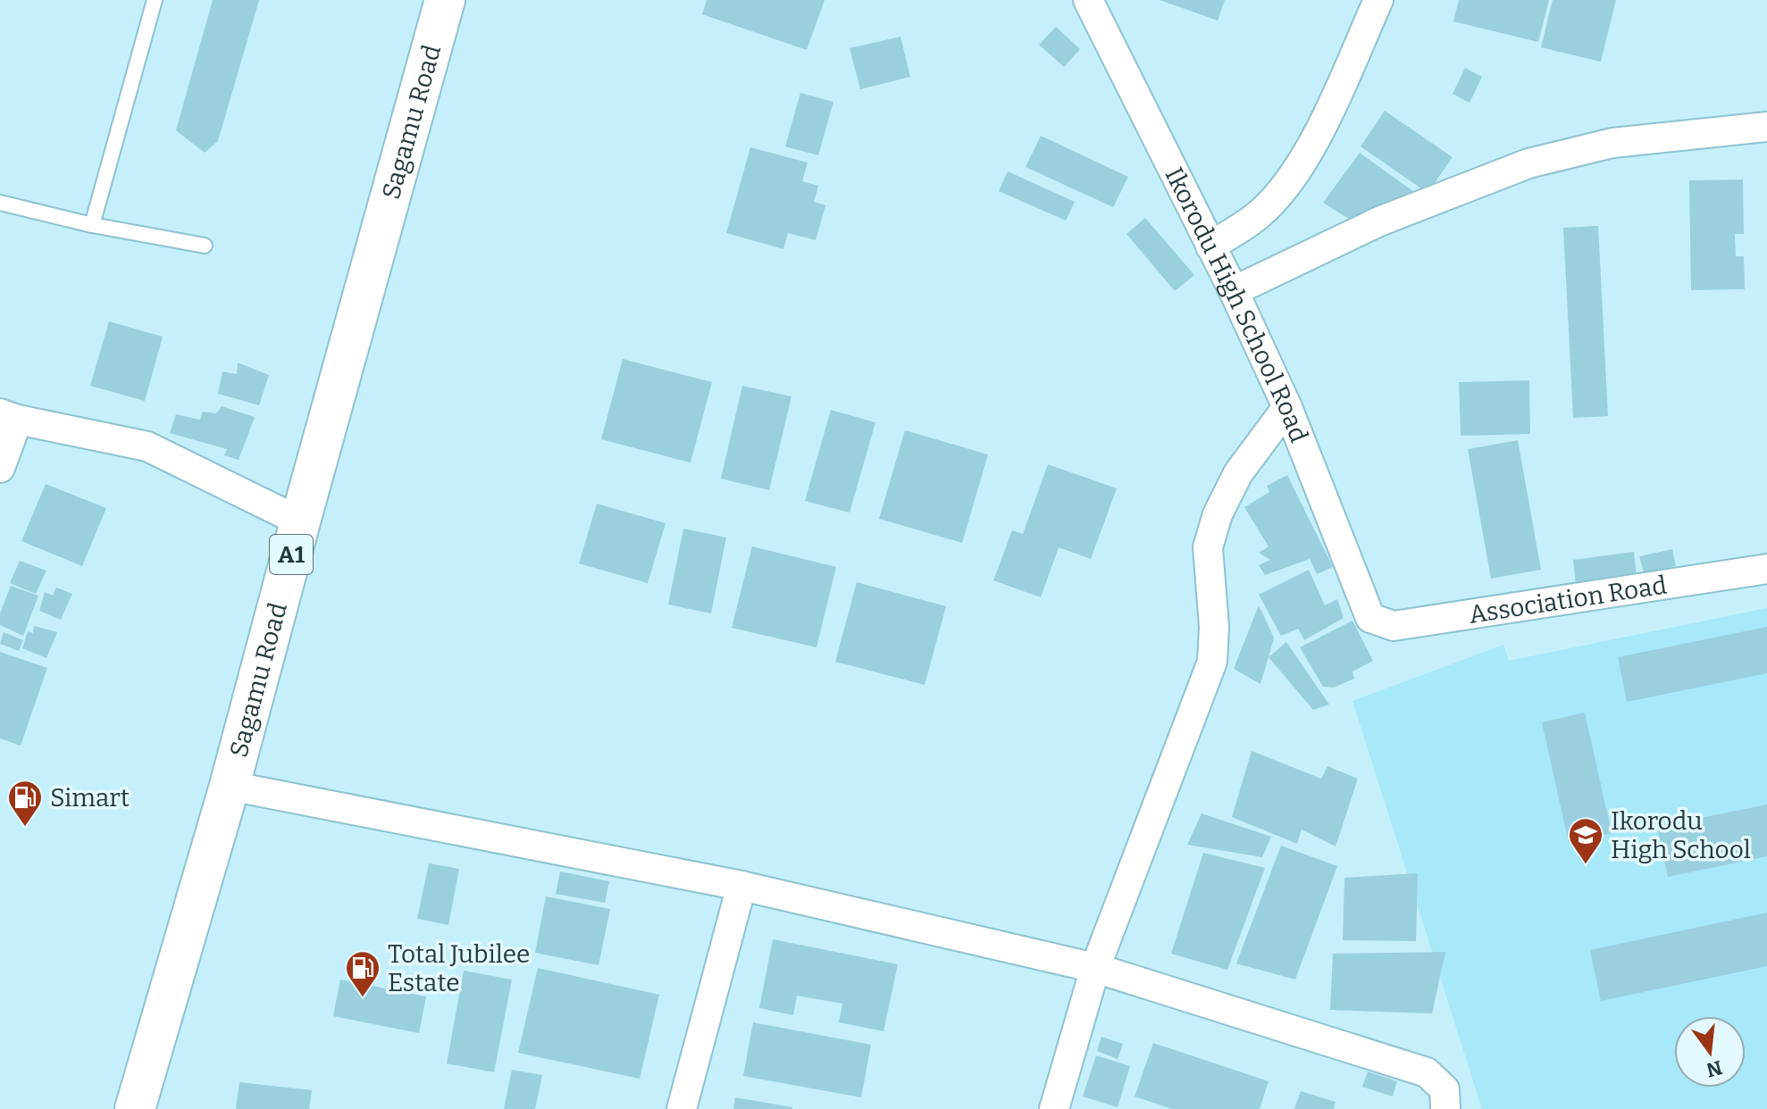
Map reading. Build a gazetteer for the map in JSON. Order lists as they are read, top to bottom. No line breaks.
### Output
{"streets":{"highway":["Sagamu Road","A1"],"street":["Ikorodu High School Road","Association Road"]},"crossings":[["Ikorodu High School Road","Association Road"]],"places":{"fuel station":["Simart","Total Jubilee Estate"],"school or university":["Ikorodu High School"]},"north":"bottom"}
